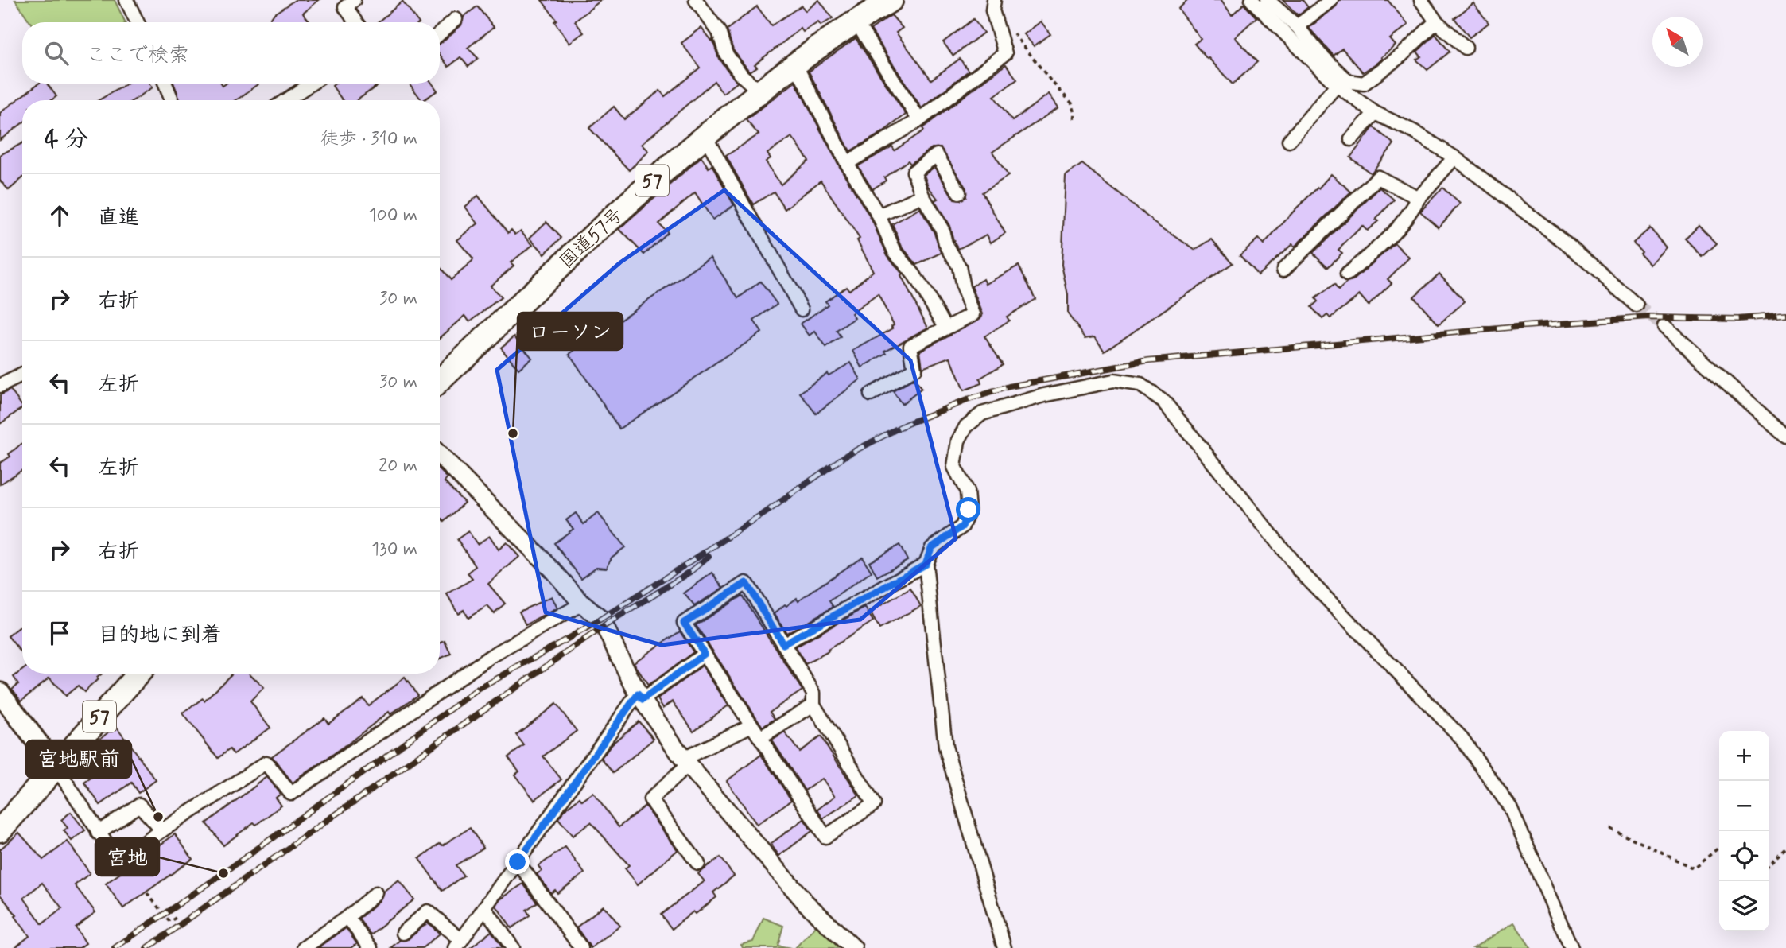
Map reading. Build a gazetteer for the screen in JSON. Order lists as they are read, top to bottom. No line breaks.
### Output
{"streets":{"highway":["57","国道57号"]},"places":["ローソン","宮地駅前","宮地"],"north":"top left","page":{"search":"ここで検索","heading":["4 分","徒歩 · 310 m"],"list":[["直進","100 m"],["右折","30 m"],["左折","30 m"],["左折","20 m"],["右折","130 m"],"目的地に到着"],"map_buttons":["+","−"]}}
